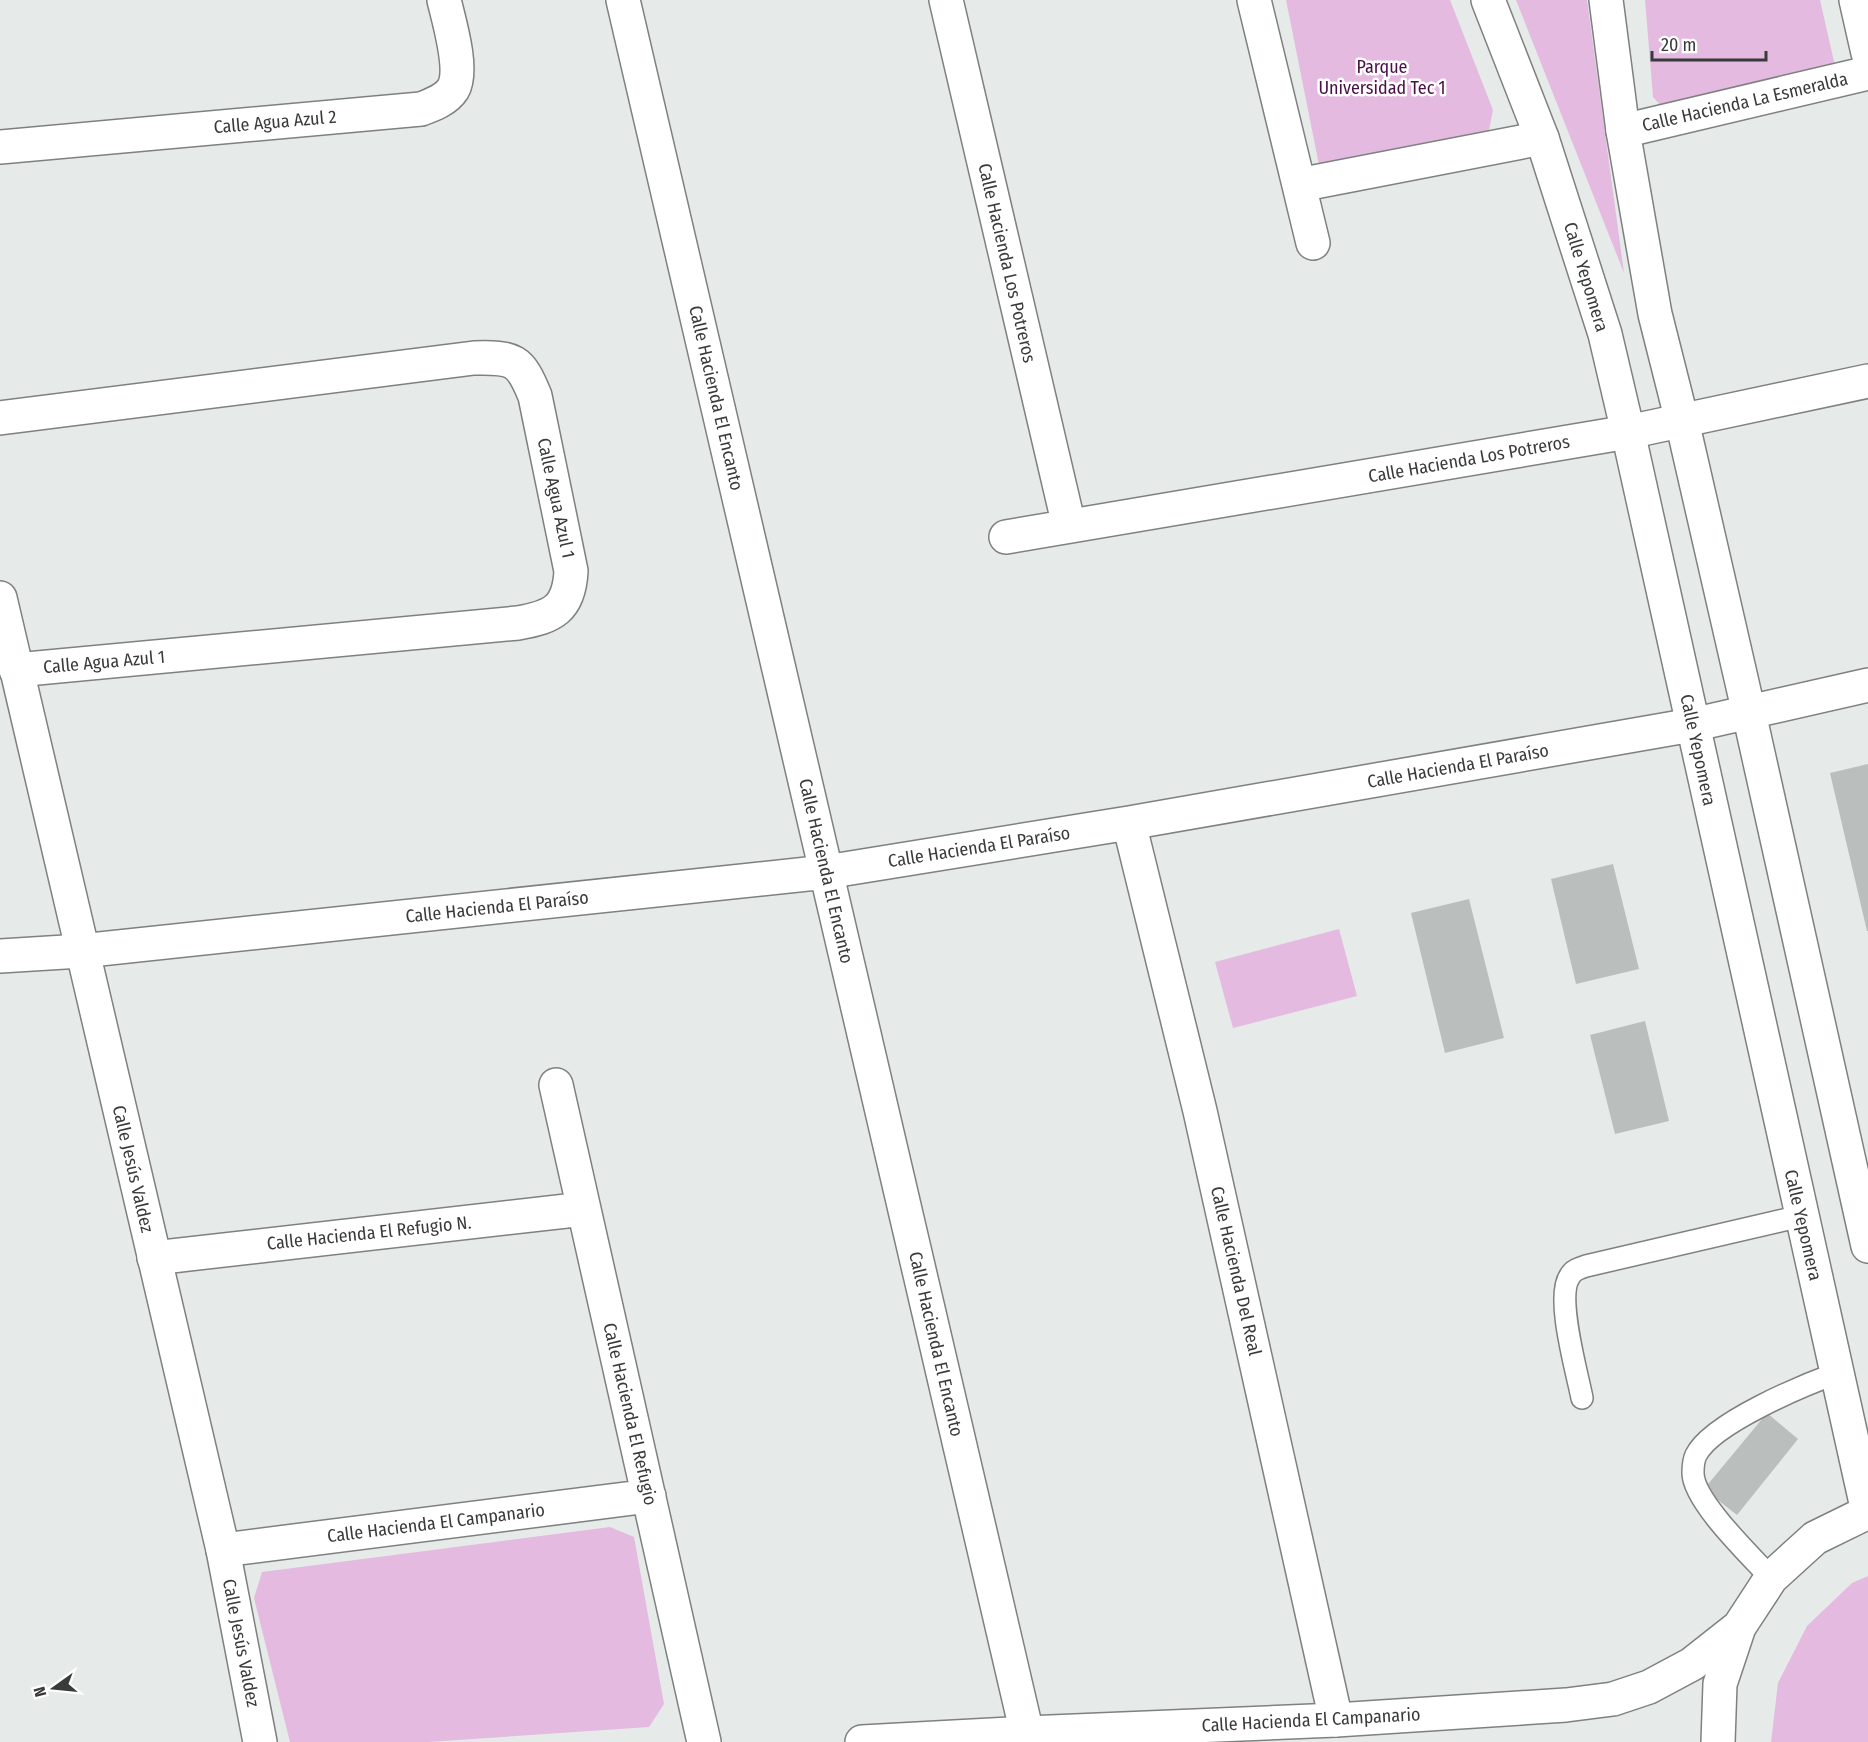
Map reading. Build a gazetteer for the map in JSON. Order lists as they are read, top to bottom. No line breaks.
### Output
{"streets":{"street":["Calle Hacienda La Esmeralda","Calle Agua Azul 2","Calle Hacienda Los Potreros","Calle Yepomera","Calle Hacienda El Encanto","Calle Agua Azul 1","Calle Hacienda El Paraíso","Calle Jesús Valdez","Calle Hacienda El Refugio N.","Calle Hacienda Del Real","Calle Hacienda El Refugio","Calle Hacienda El Campanario"]},"crossings":[["Calle Hacienda Los Potreros","Calle Yepomera"],["Calle Yepomera","Calle Hacienda El Paraíso"],["Calle Hacienda El Encanto","Calle Hacienda El Paraíso"],["Calle Hacienda El Encanto","Calle Hacienda El Campanario"],["Calle Agua Azul 1","Calle Jesús Valdez"],["Calle Hacienda El Paraíso","Calle Jesús Valdez"],["Calle Hacienda El Paraíso","Calle Hacienda Del Real"],["Calle Jesús Valdez","Calle Hacienda El Refugio N."],["Calle Jesús Valdez","Calle Hacienda El Campanario"],["Calle Hacienda El Refugio N.","Calle Hacienda El Refugio"],["Calle Hacienda Del Real","Calle Hacienda El Campanario"],["Calle Hacienda El Refugio","Calle Hacienda El Campanario"]],"parks":["Parque Universidad Tec 1"],"scale_bar":"20 m","north":"left"}
